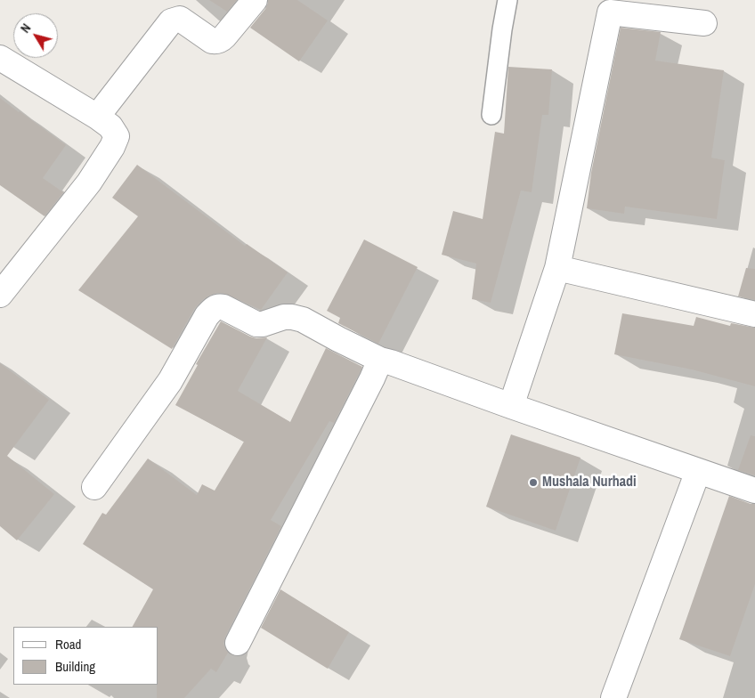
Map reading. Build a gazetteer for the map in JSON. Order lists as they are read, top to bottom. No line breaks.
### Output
{"places":["Mushala Nurhadi"],"legend":["Road","Building"],"north":"top left"}
